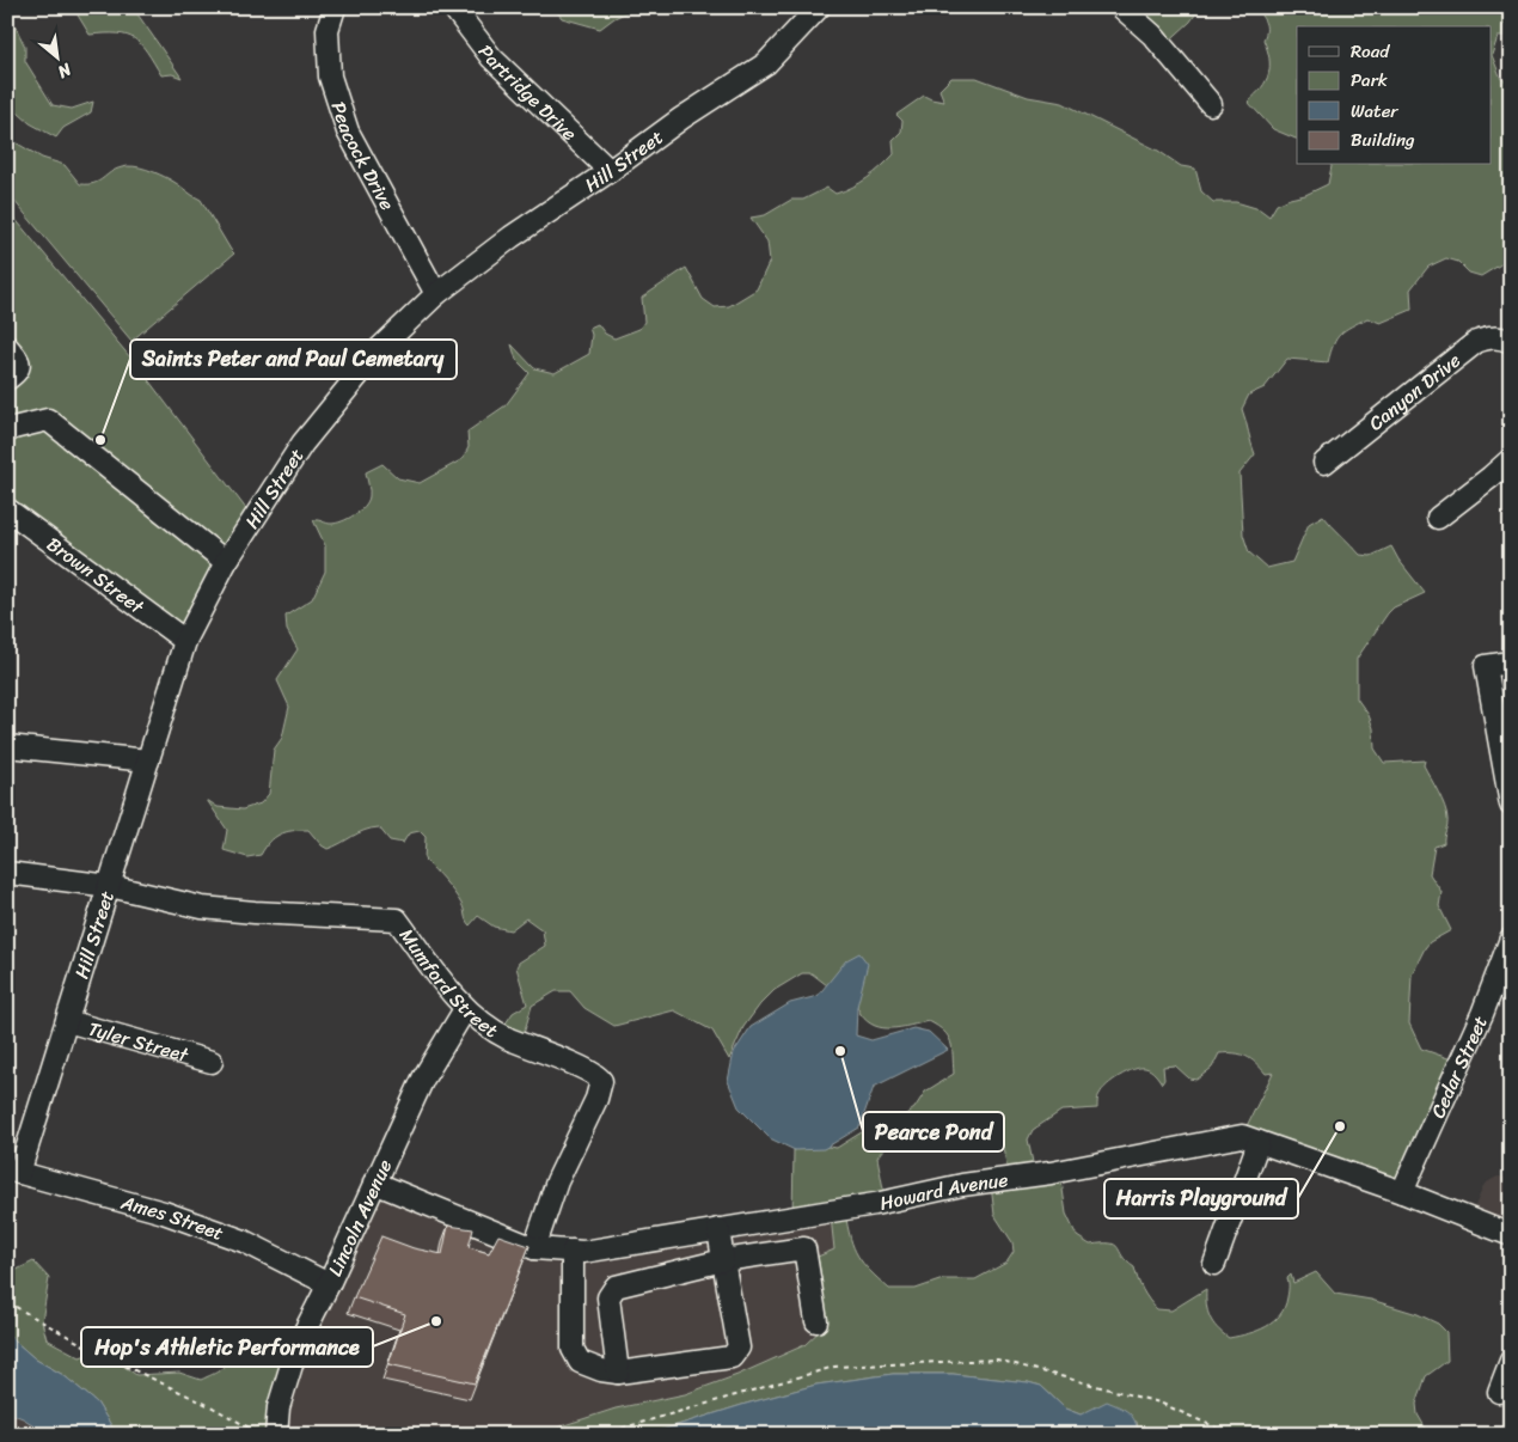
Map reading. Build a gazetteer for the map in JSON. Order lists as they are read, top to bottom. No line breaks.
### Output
{"streets":{"street":["Partridge Drive","Peacock Drive","Hill Street","Canyon Drive","Brown Street","Mumford Street","Tyler Street","Cedar Street","Howard Avenue","Ames Street","Lincoln Avenue"]},"crossings":[["Partridge Drive","Hill Street"],["Peacock Drive","Hill Street"],["Hill Street","Brown Street"],["Hill Street","Mumford Street"],["Hill Street","Tyler Street"],["Hill Street","Ames Street"],["Mumford Street","Howard Avenue"],["Mumford Street","Lincoln Avenue"],["Cedar Street","Howard Avenue"],["Howard Avenue","Lincoln Avenue"],["Ames Street","Lincoln Avenue"]],"places":["Saints Peter and Paul Cemetary","Pearce Pond","Harris Playground","Hop's Athletic Performance"],"legend":["Road","Park","Water","Building"],"north":"bottom right"}
